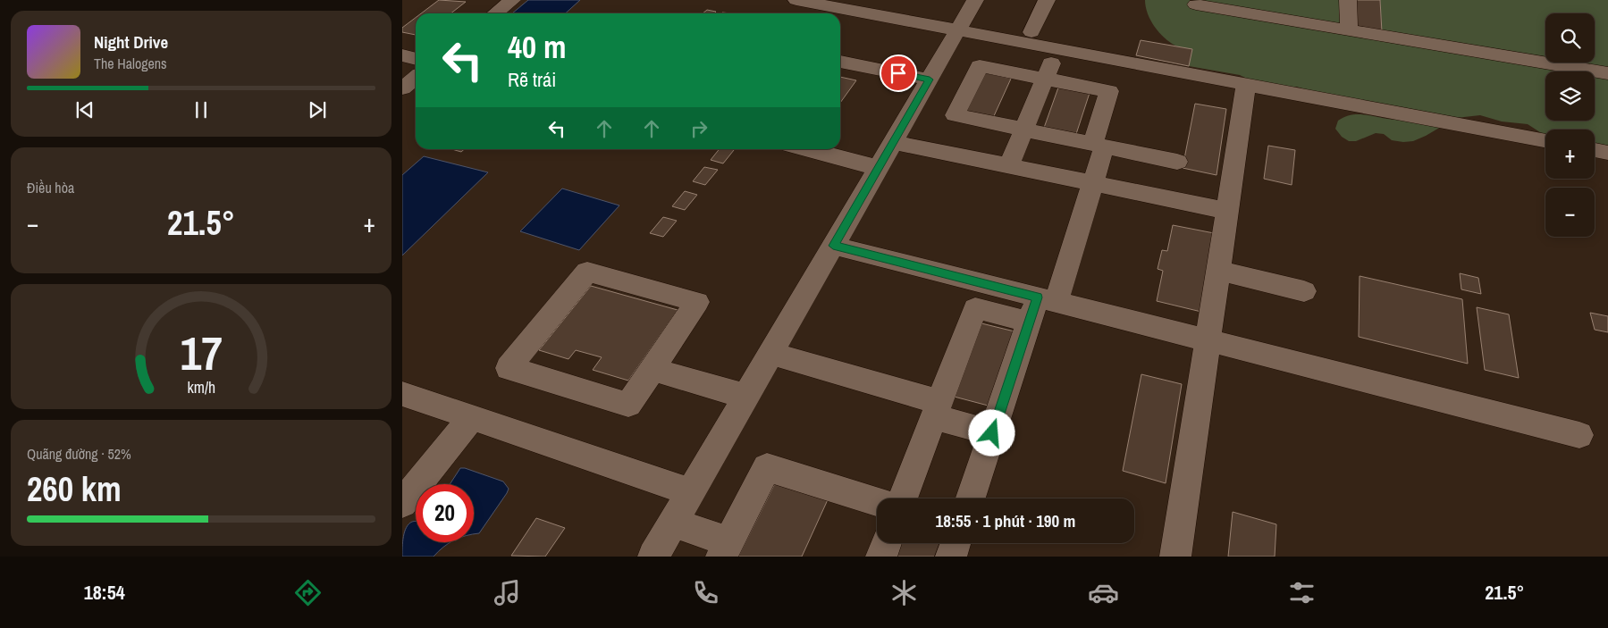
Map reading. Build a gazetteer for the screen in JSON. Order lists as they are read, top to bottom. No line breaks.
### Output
{"page":{"map_buttons":["+","−"],"turn":["40 m","Rẽ trái"],"song":["Night Drive","The Halogens"],"tile":["Điều hòa",["Quãng đường · 52%","260 km"]],"heat":["−","21.5°","+"],"limit":"20","trip":"18:55 · 1 phút · 190 m","tabs":["18:54","21.5°"],"gauge":["17","km/h"]}}
